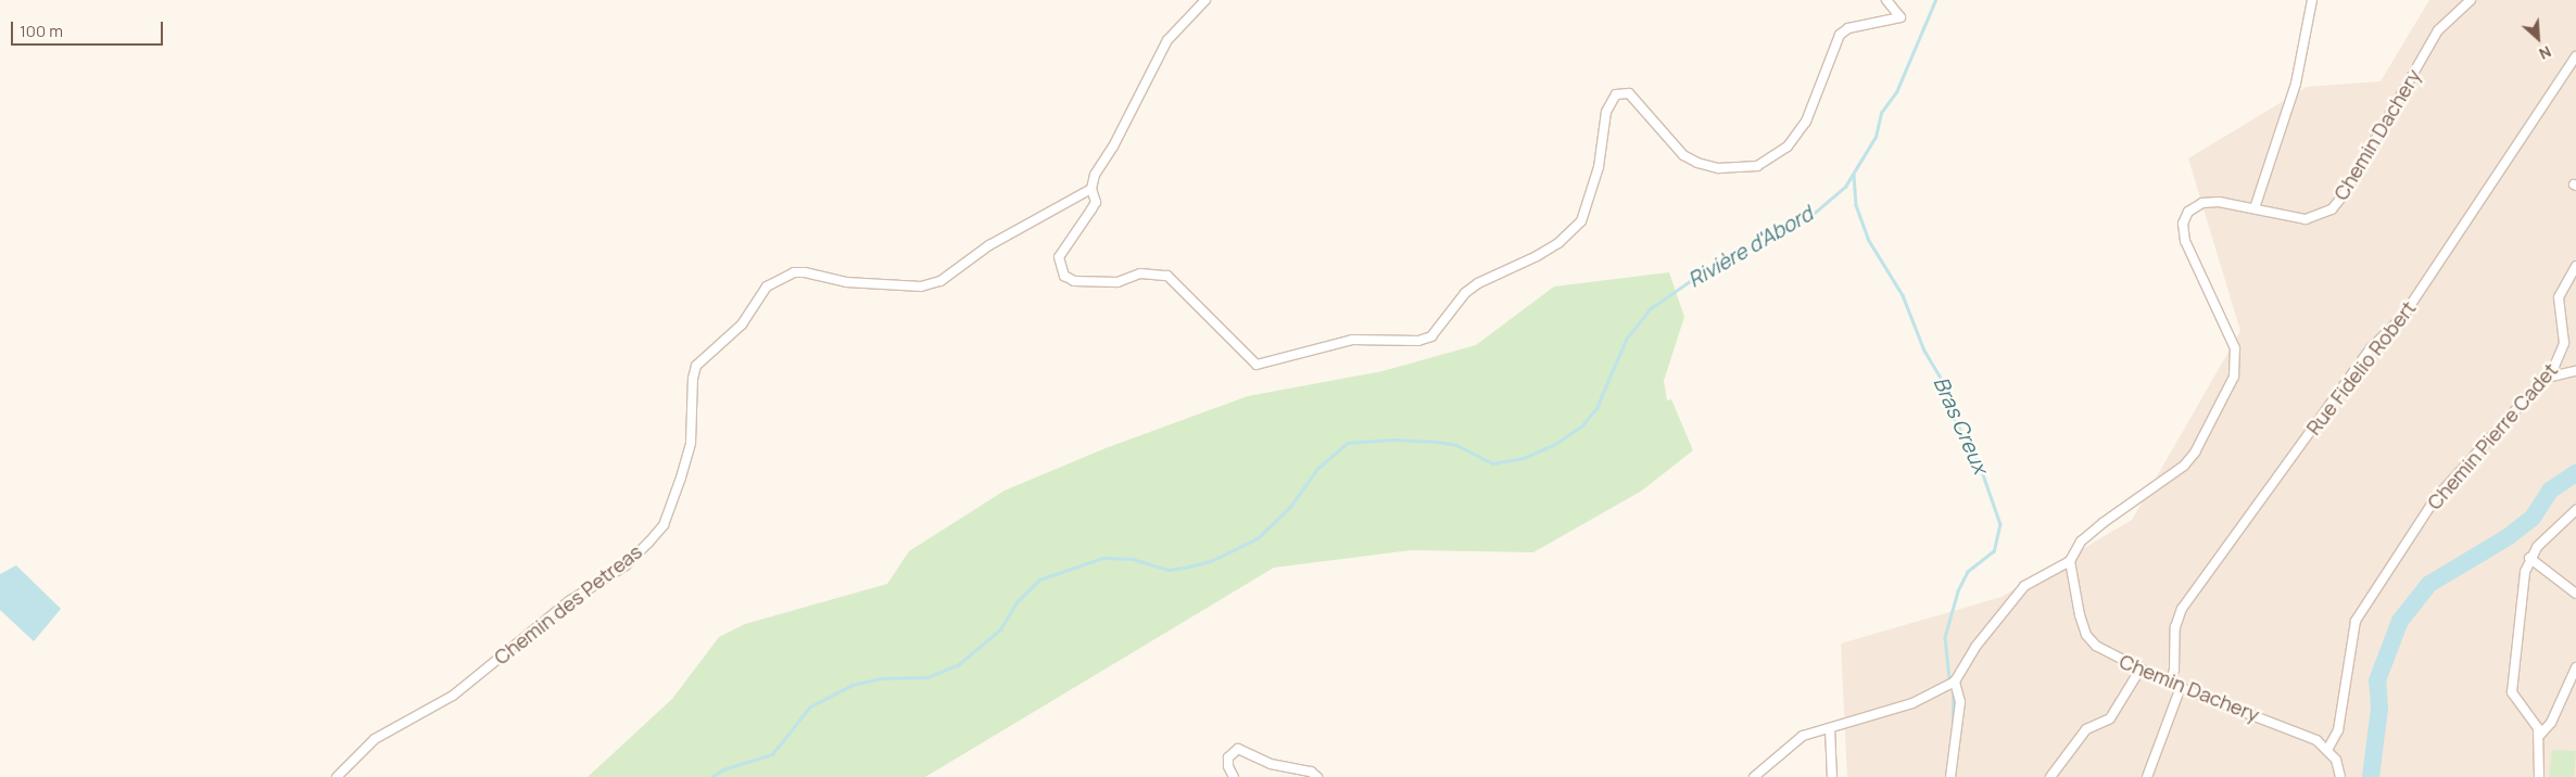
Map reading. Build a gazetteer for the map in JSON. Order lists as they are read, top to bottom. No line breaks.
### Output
{"streets":{"street":["Chemin Dachery","Rue Fidelio Robert","Chemin Pierre Cadet","Chemin des Petreas"]},"crossings":[["Chemin Dachery","Rue Fidelio Robert"],["Chemin Dachery","Chemin Pierre Cadet"]],"water":["Rivière d'Abord","Bras Creux"],"scale_bar":"100 m","north":"bottom right"}
